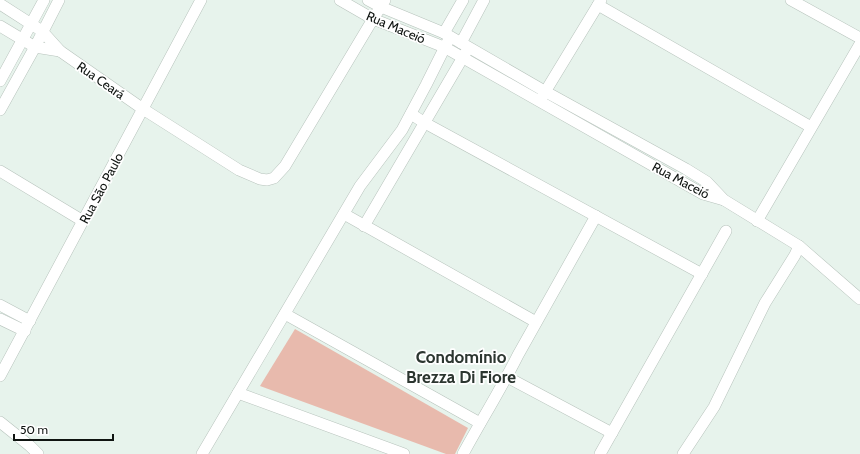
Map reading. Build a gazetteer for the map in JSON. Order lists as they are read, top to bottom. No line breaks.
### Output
{"streets":{"street":["Rua Maceió","Rua Ceará","Rua São Paulo"]},"crossings":[["Rua Maceió","Rua Ceará"],["Rua Ceará","Rua São Paulo"]],"districts":["Condomínio Brezza Di Fiore"],"scale_bar":"50 m"}
